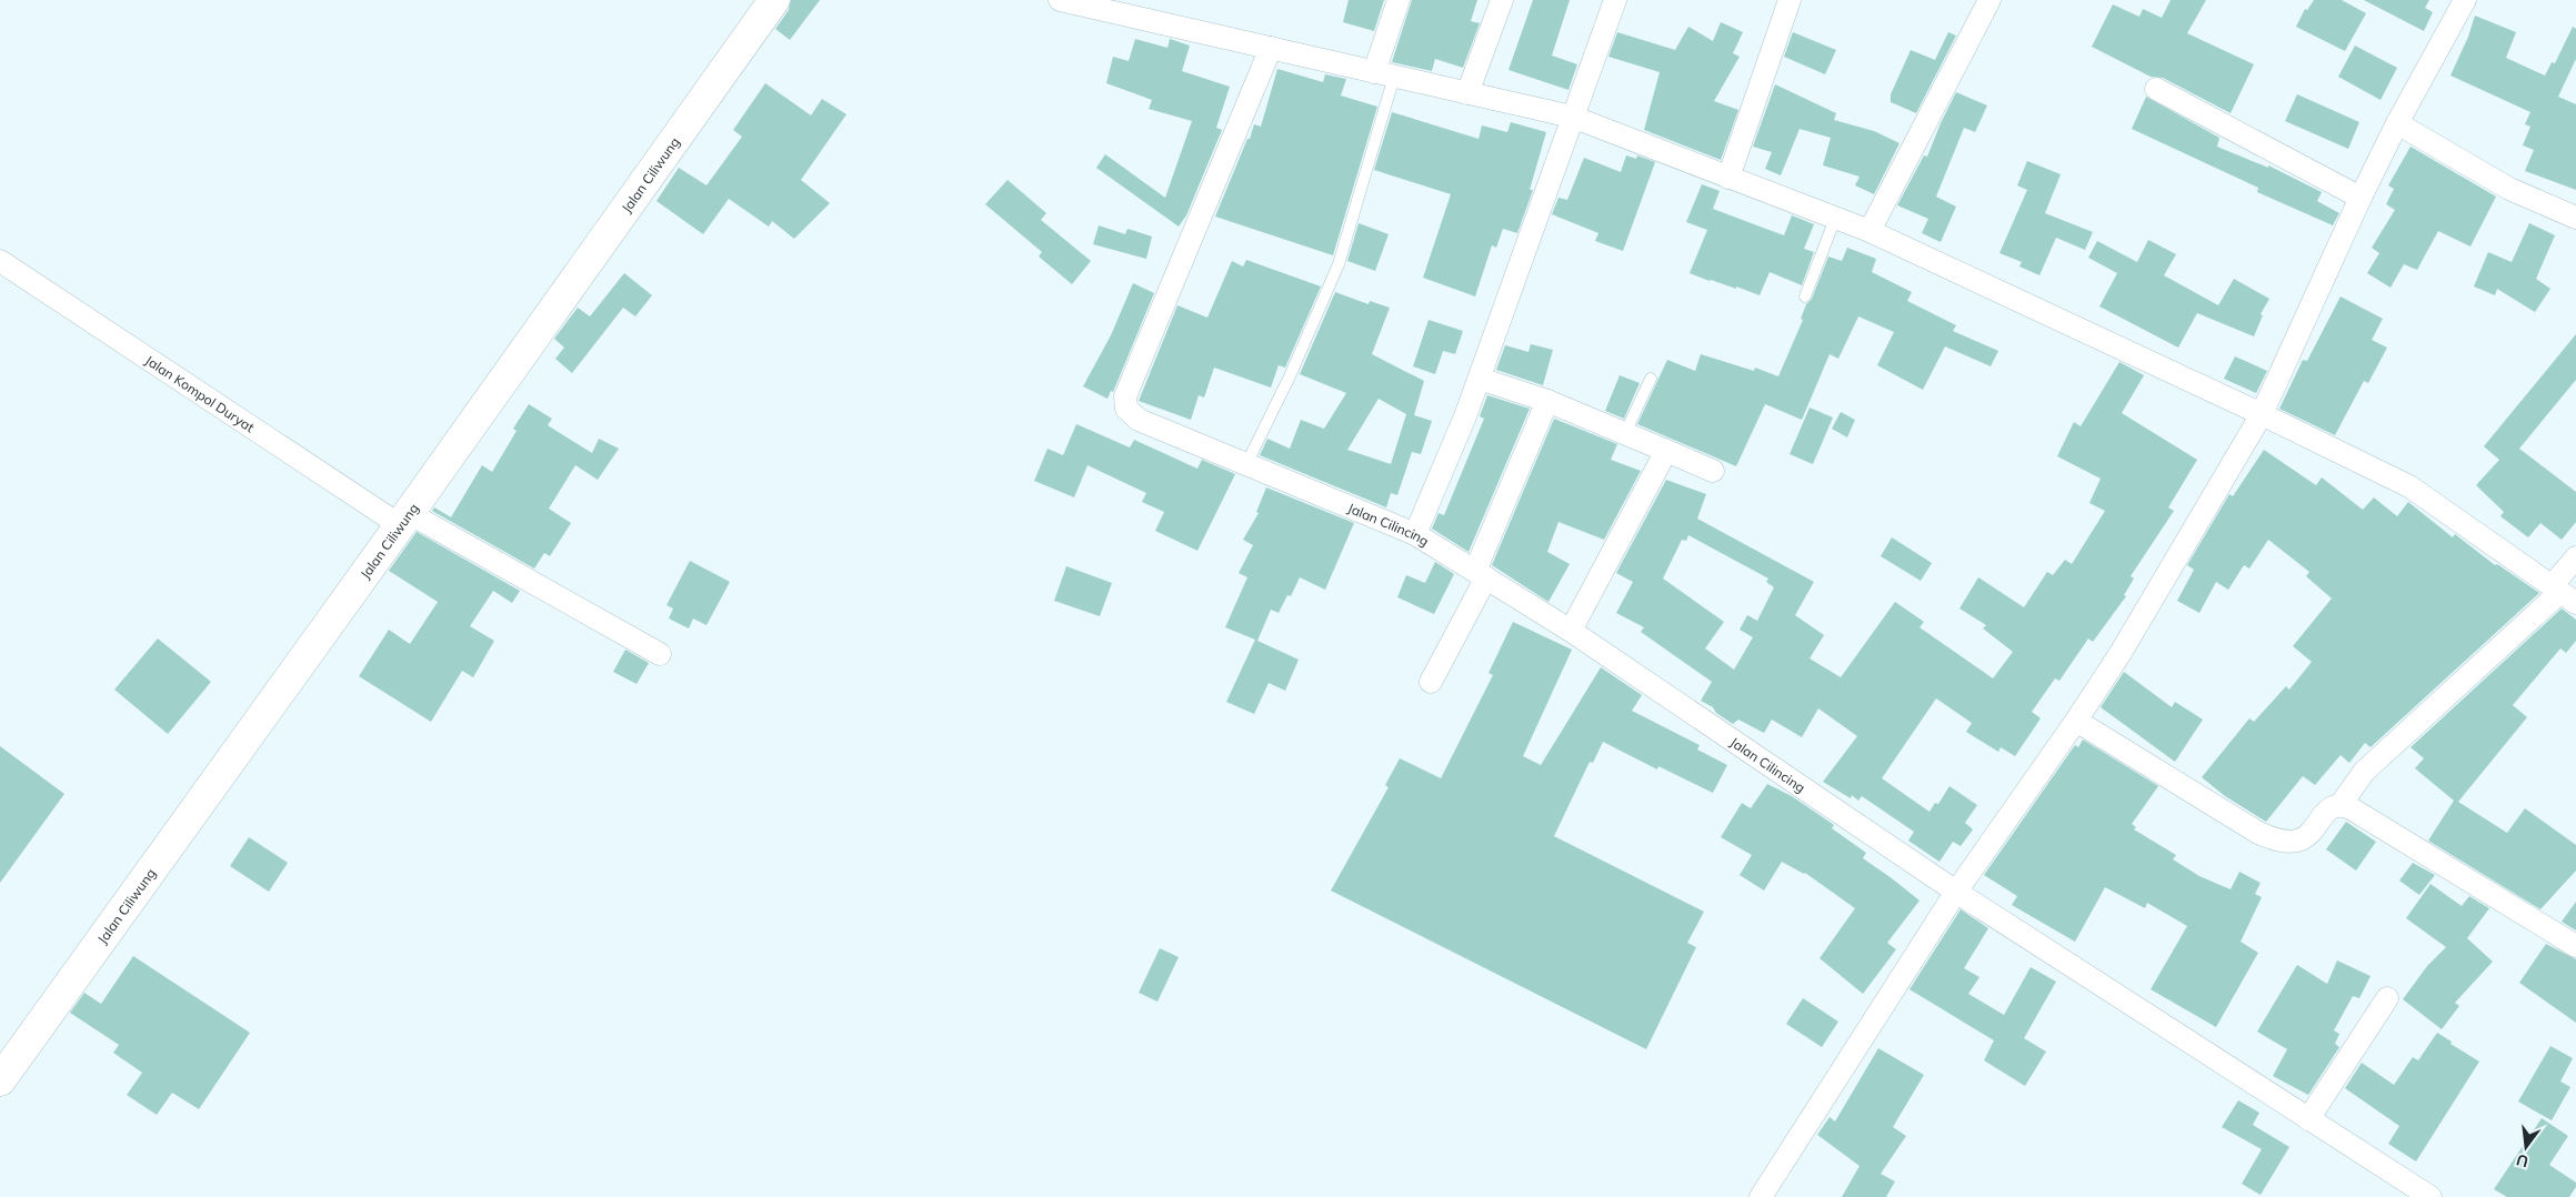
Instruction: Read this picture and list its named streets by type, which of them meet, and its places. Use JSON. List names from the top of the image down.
{
  "streets": {
    "main road": ["Jalan Ciliwung"],
    "street": ["Jalan Kompol Duryat", "Jalan Cilincing"]
  },
  "crossings": [
    ["Jalan Ciliwung", "Jalan Kompol Duryat"]
  ],
  "north": "bottom"
}
